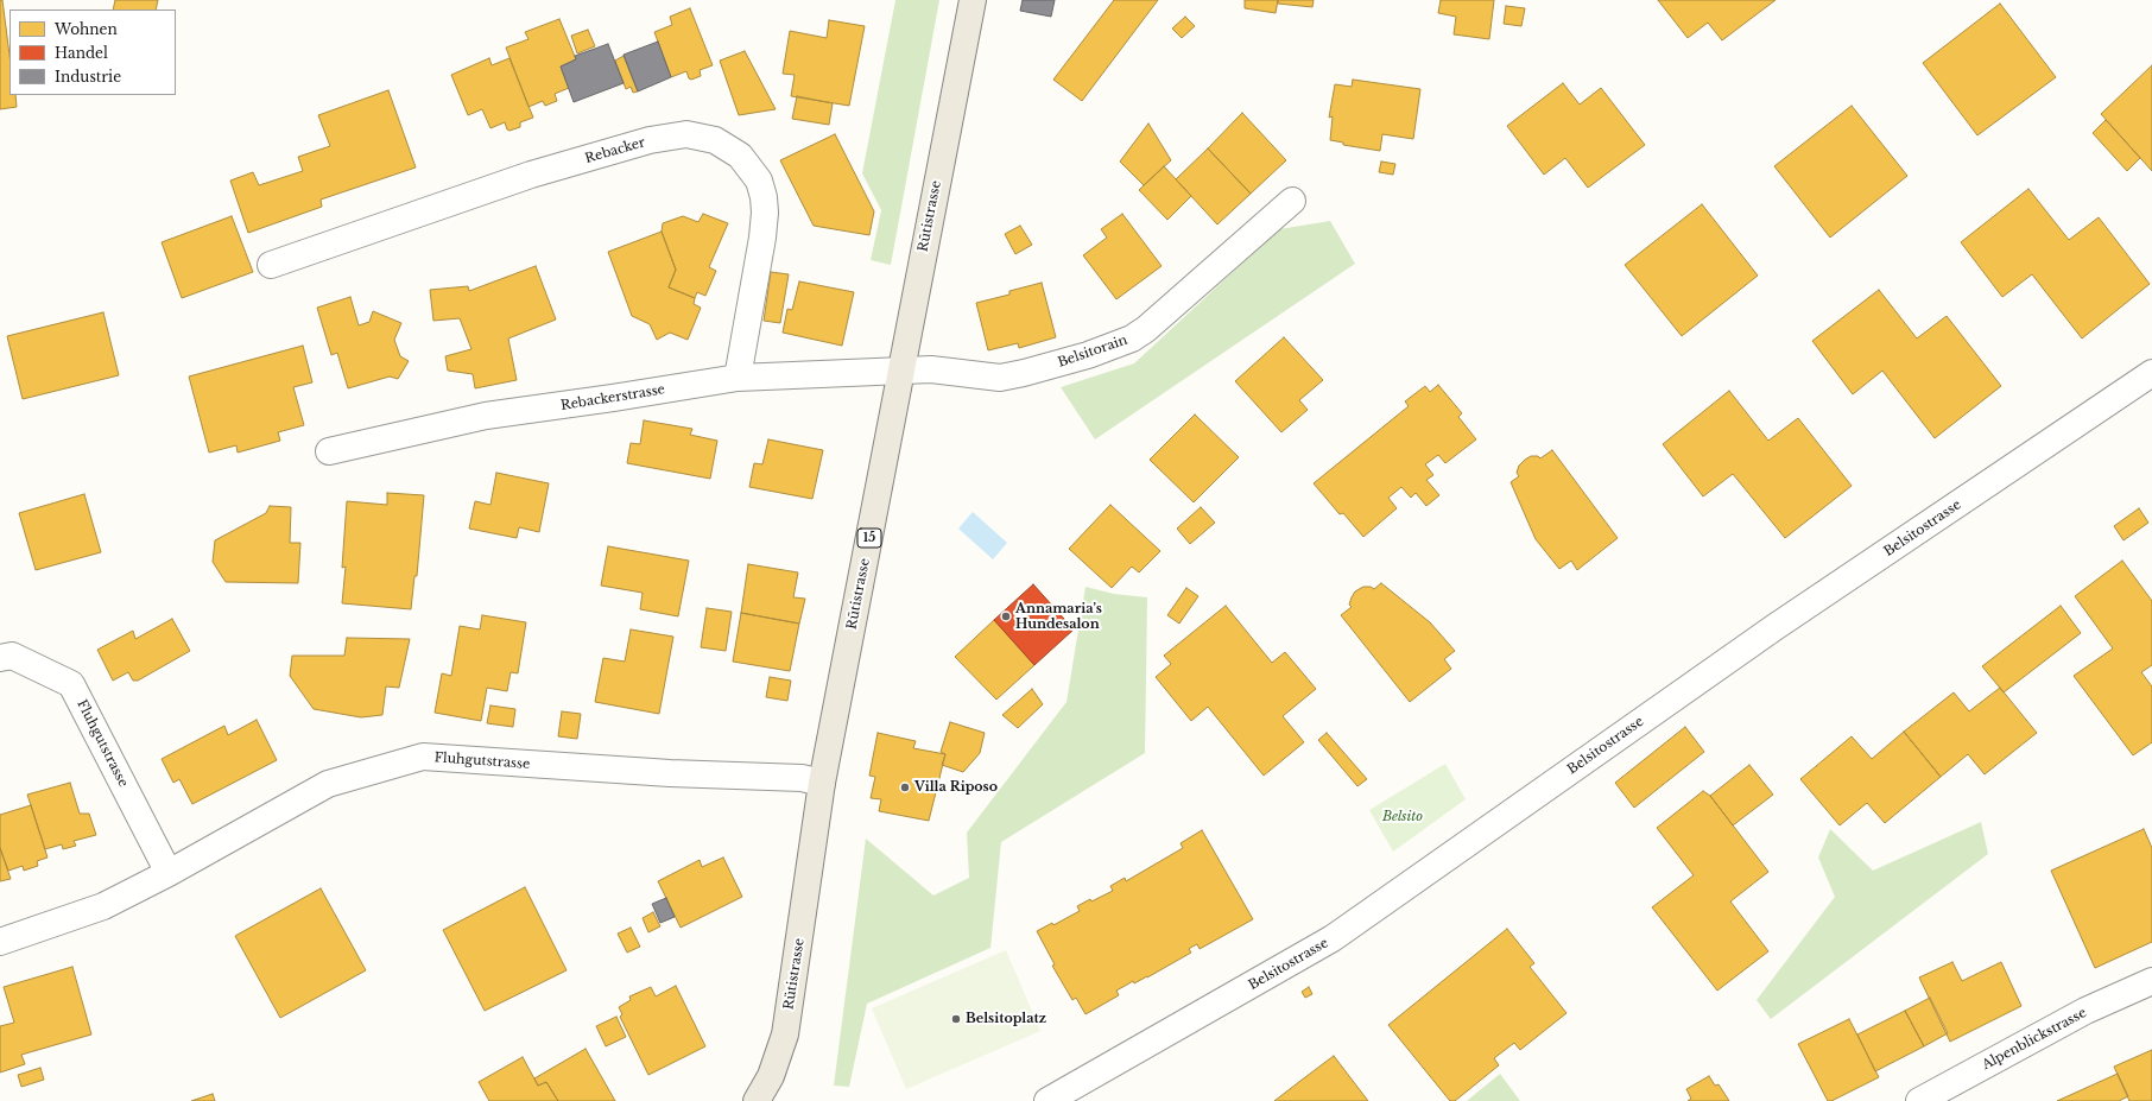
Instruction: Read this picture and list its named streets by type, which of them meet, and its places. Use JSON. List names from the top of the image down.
{
  "streets": {
    "main road": ["Rütistrasse", "15"],
    "street": [
      "Rebacker",
      "Belsitorain",
      "Rebackerstrasse",
      "Belsitostrasse",
      "Fluhgutstrasse",
      "Alpenblickstrasse"
    ]
  },
  "crossings": [
    ["Rebacker", "Rebackerstrasse"],
    ["Rütistrasse", "Belsitorain"],
    ["Rütistrasse", "Rebackerstrasse"],
    ["Rütistrasse", "Fluhgutstrasse"],
    ["Belsitorain", "Rebackerstrasse"]
  ],
  "parks": ["Belsito"],
  "places": ["Annamaria’s Hundesalon", "Villa Riposo", "Belsitoplatz"],
  "legend": ["Wohnen", "Handel", "Industrie"]
}
